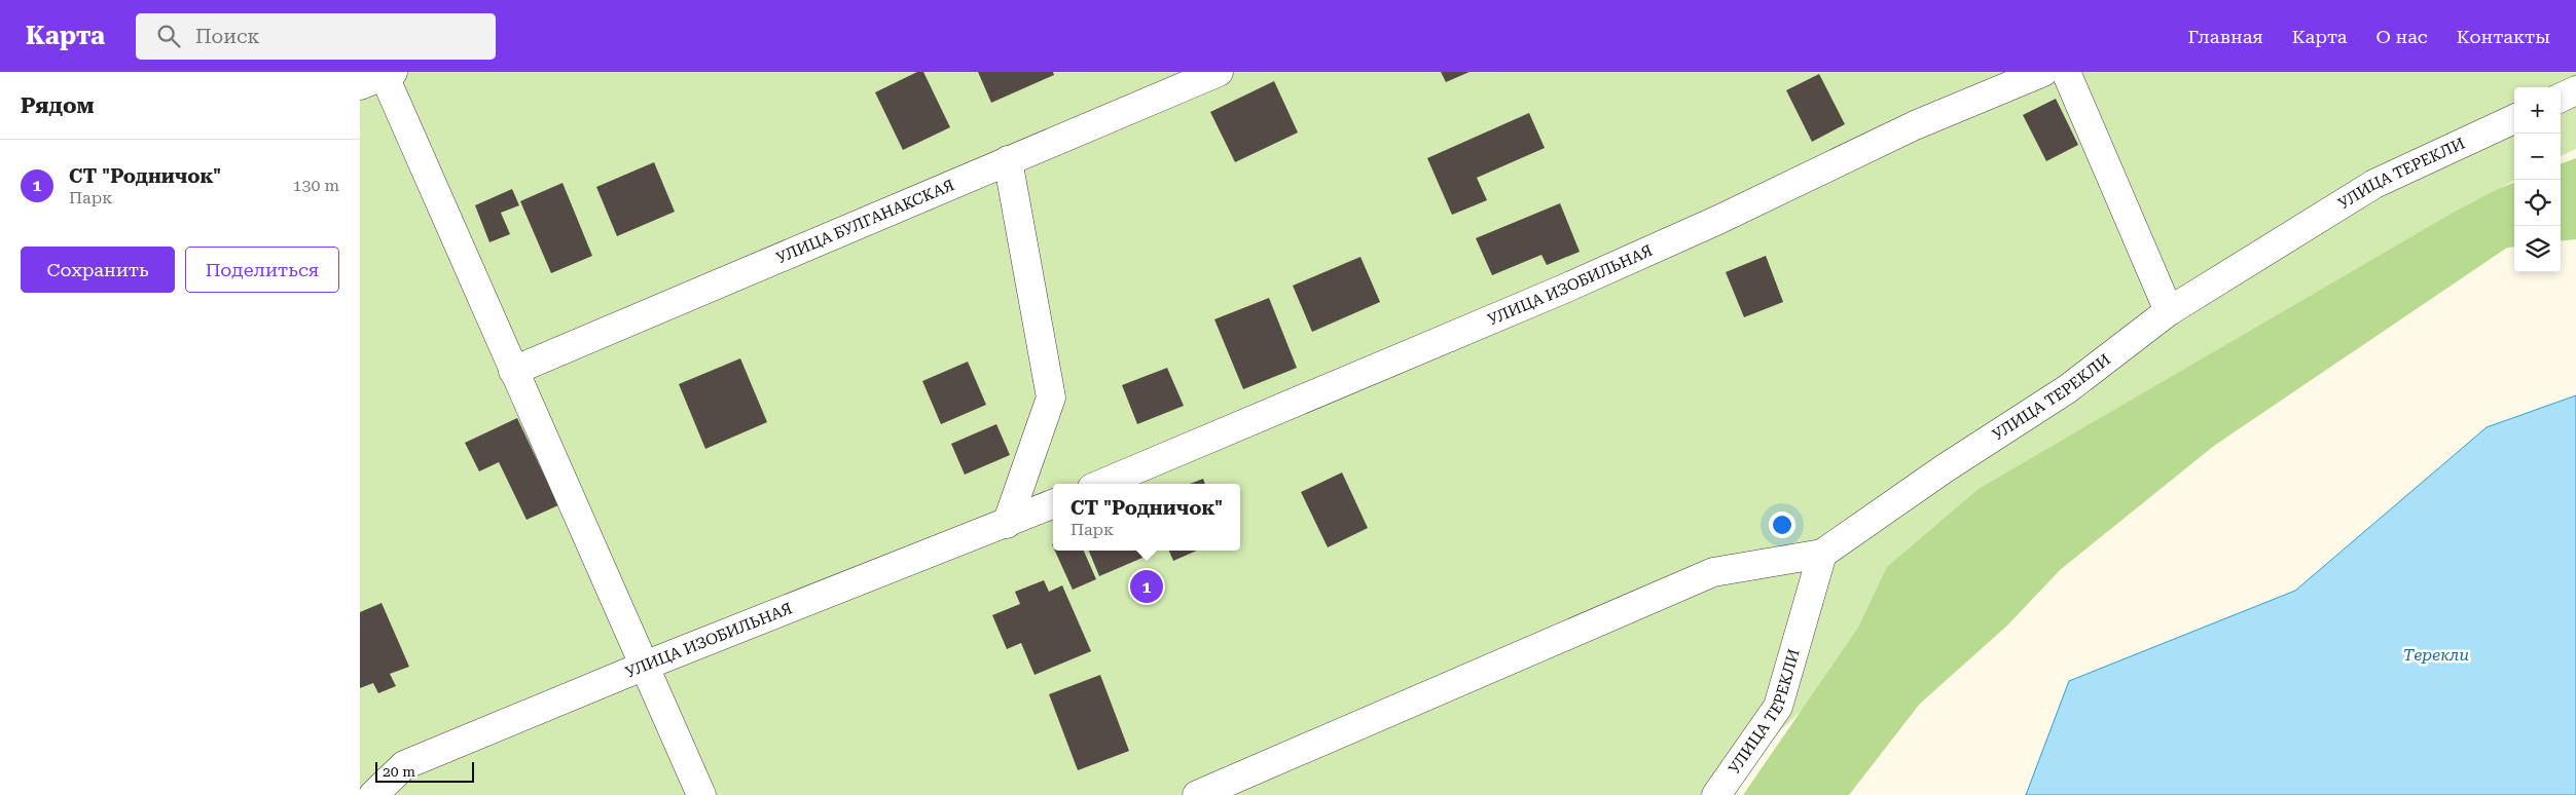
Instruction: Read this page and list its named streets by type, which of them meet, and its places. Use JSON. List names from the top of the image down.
{
  "streets": {
    "street": ["УЛИЦА ТЕРЕКЛИ", "УЛИЦА БУЛГАНАКСКАЯ", "УЛИЦА ИЗОБИЛЬНАЯ"]
  },
  "water": ["Терекли"],
  "scale_bar": "20 m",
  "page": {
    "header": "Карта",
    "search": "Поиск",
    "nav": [
      "Главная",
      "Карта",
      "О нас",
      "Контакты"
    ],
    "heading": "Рядом",
    "map_buttons": ["+", "−"],
    "list": [
      {
        "mark": "1",
        "name": "СТ \"Родничок\"",
        "note": "Парк",
        "value": "130 m"
      }
    ],
    "buttons": ["Сохранить", "Поделиться"],
    "popup": ["СТ \"Родничок\"", "Парк"],
    "pins": "1",
    "scale": "20 m"
  }
}
